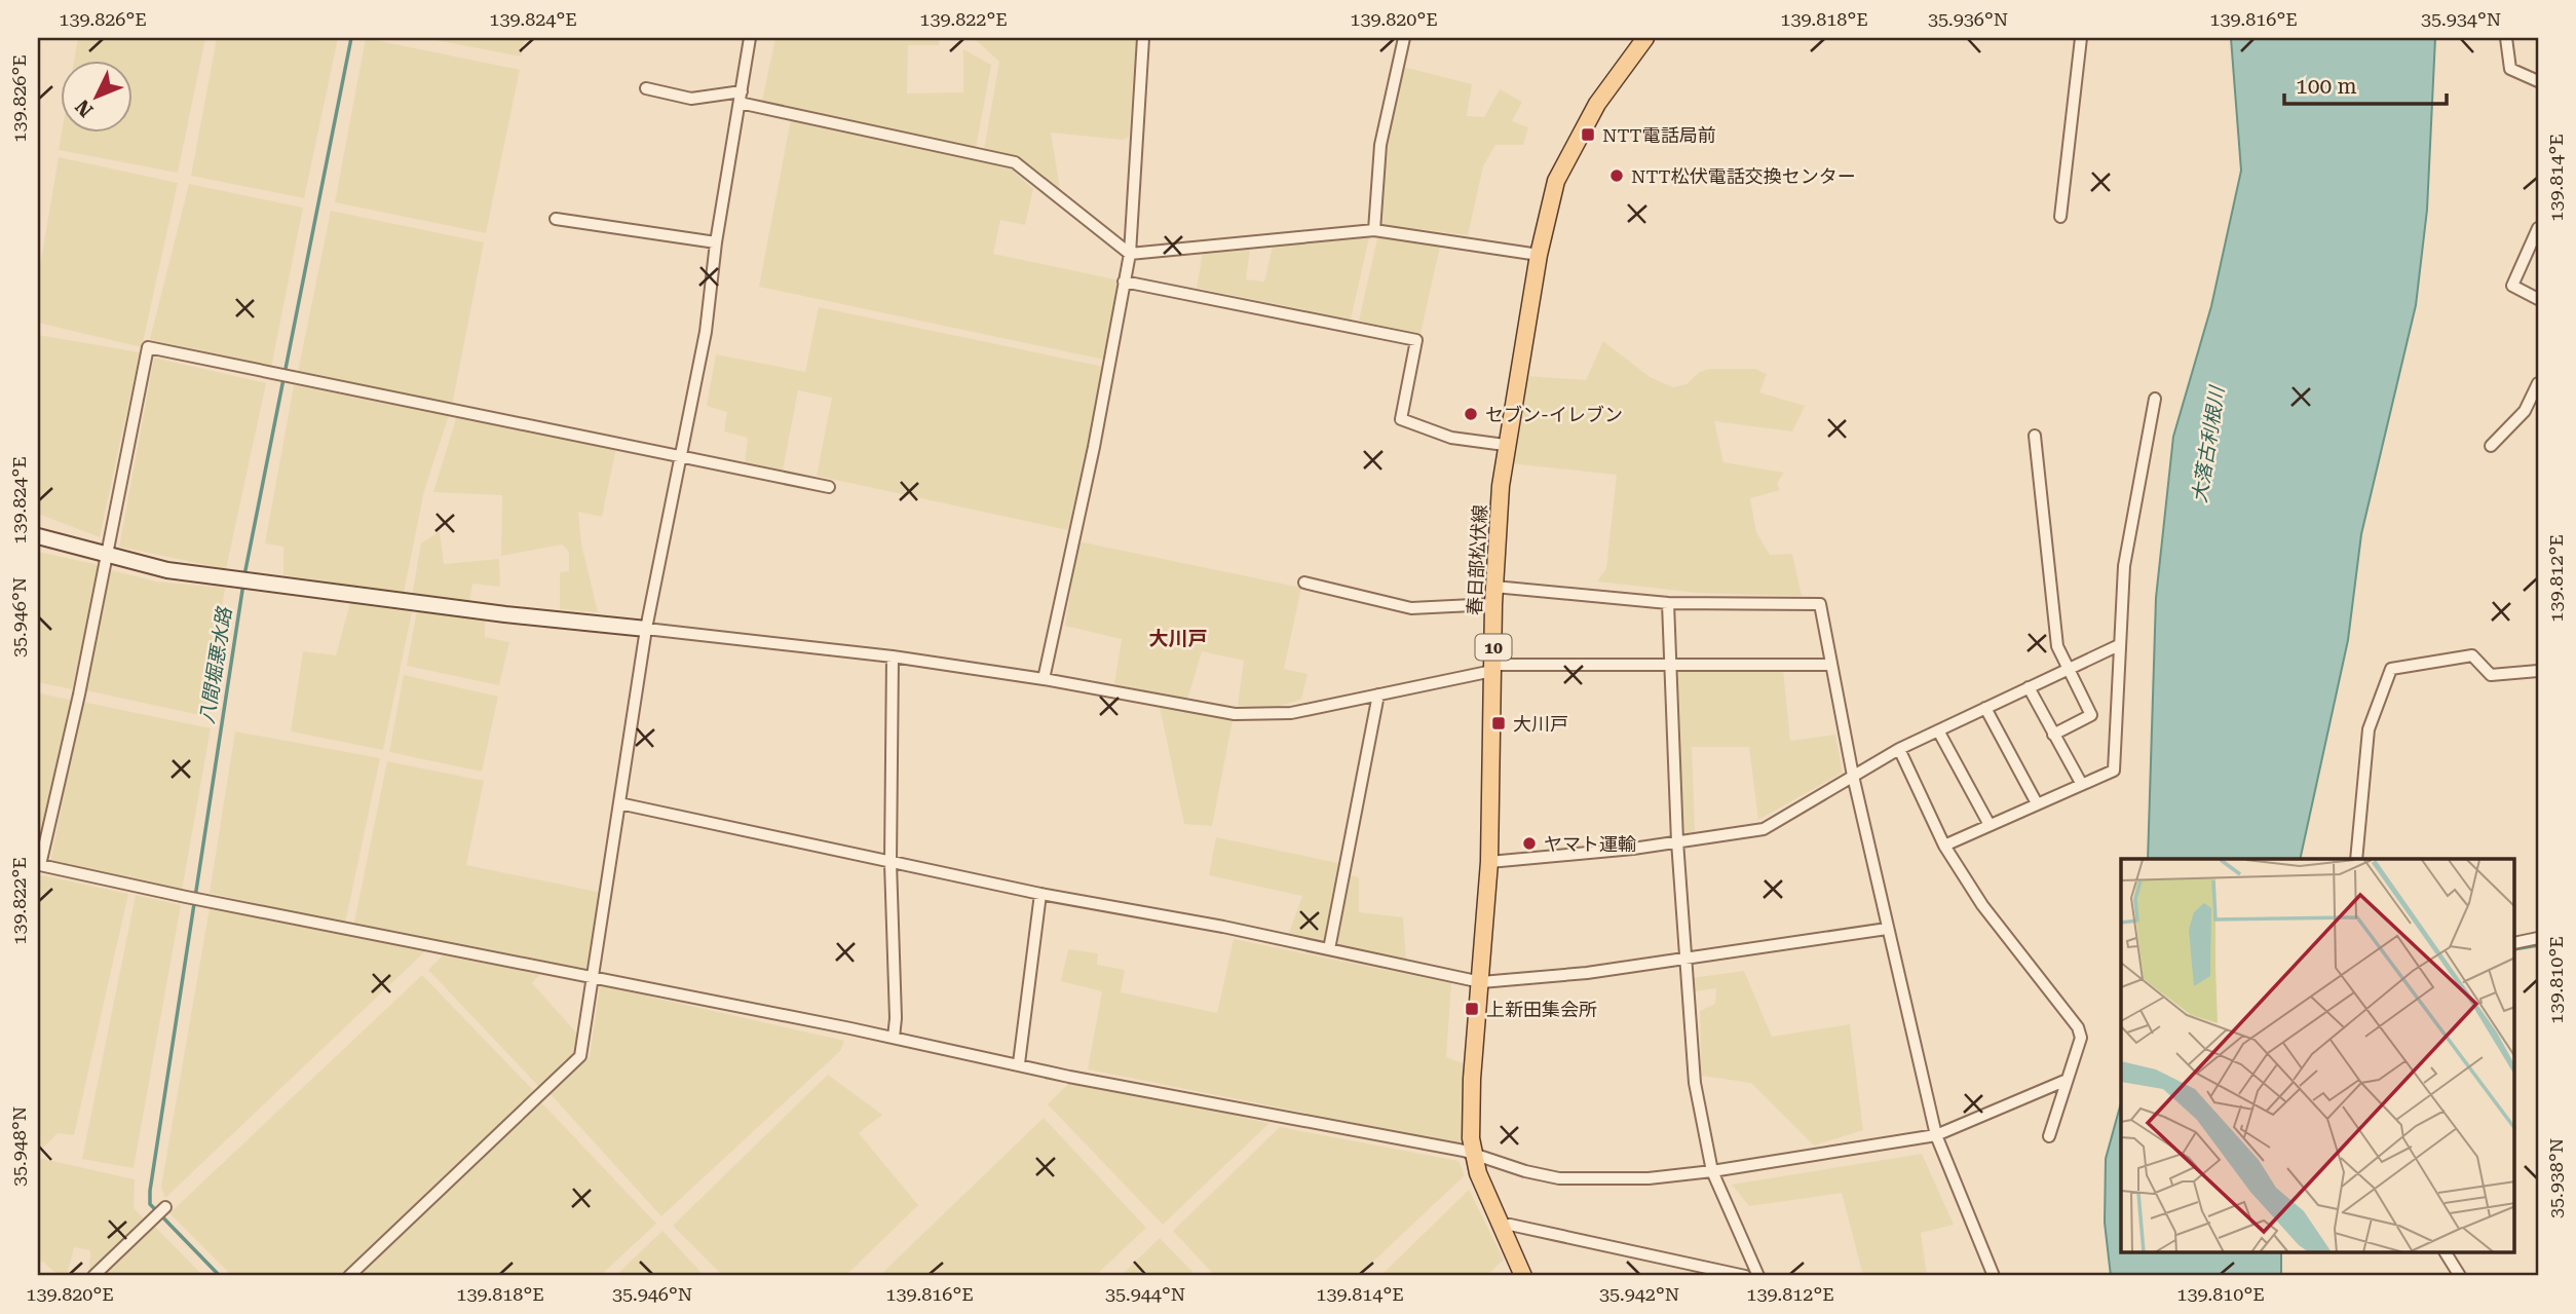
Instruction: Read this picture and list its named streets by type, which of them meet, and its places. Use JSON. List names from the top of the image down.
{
  "streets": {
    "main road": ["春日部松伏線", "10"]
  },
  "districts": ["大川戸"],
  "water": ["大落古利根川", "八間堀悪水路"],
  "places": {
    "transit": ["NTT電話局前", "大川戸", "上新田集会所"],
    "other": ["NTT松伏電話交換センター", "セブン-イレブン", "ヤマト運輸"]
  },
  "scale_bar": "100 m",
  "north": "bottom left",
  "coordinates": [
    "139.826°E",
    "139.824°E",
    "139.822°E",
    "139.820°E",
    "139.818°E",
    "35.936°N",
    "139.816°E",
    "35.934°N",
    "139.814°E",
    "139.812°E",
    "35.946°N",
    "139.810°E",
    "35.948°N",
    "35.938°N",
    "35.944°N",
    "35.942°N"
  ]
}
